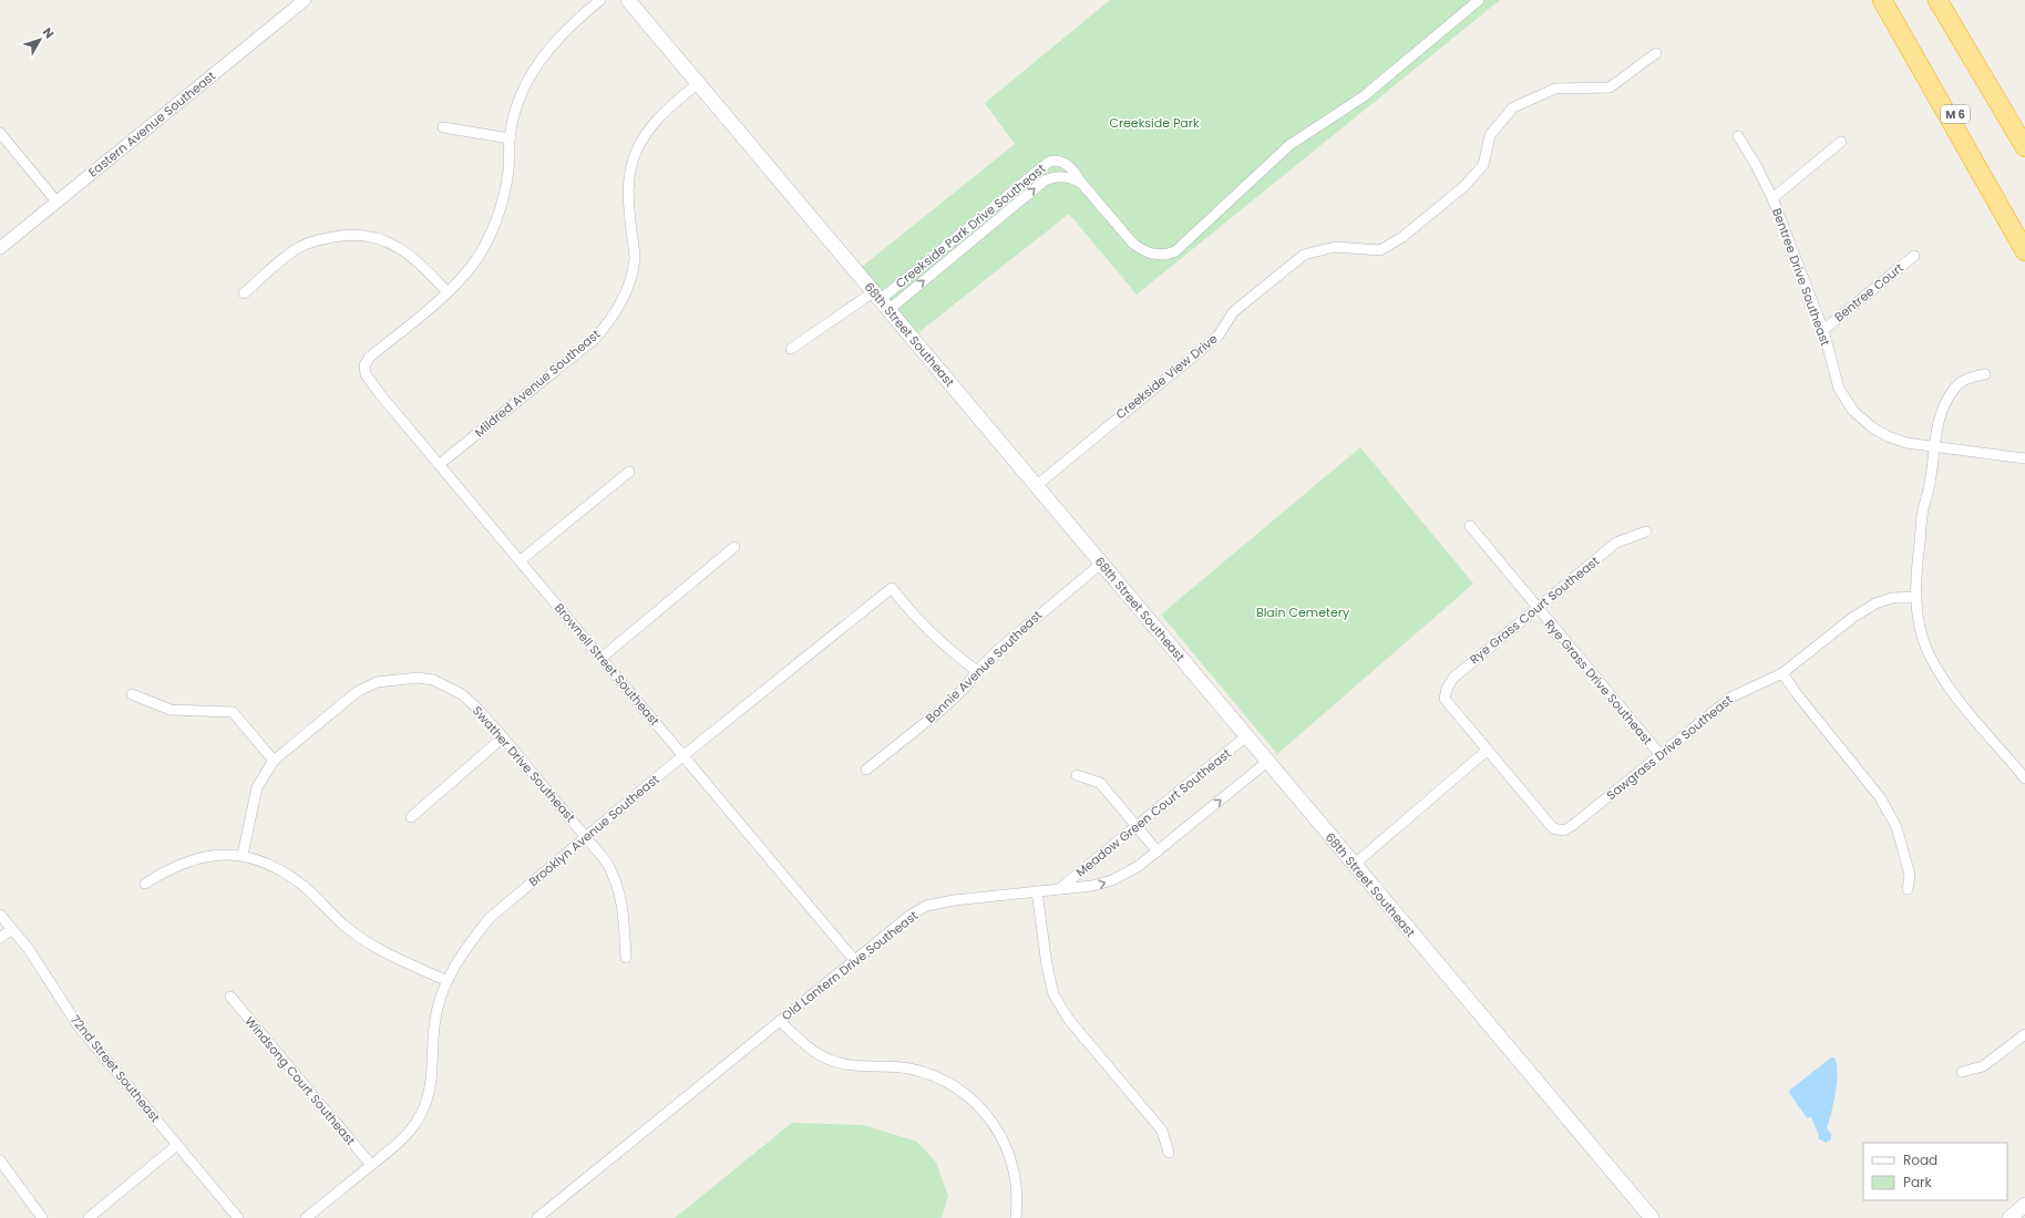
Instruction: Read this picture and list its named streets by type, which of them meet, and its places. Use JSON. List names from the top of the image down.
{
  "streets": {
    "highway": ["M 6"],
    "main road": ["68th Street Southeast"],
    "street": [
      "Eastern Avenue Southeast",
      "Creekside Park Drive Southeast",
      "Bentree Drive Southeast",
      "Bentree Court",
      "Creekside View Drive",
      "Mildred Avenue Southeast",
      "Rye Grass Court Southeast",
      "Brownell Street Southeast",
      "Bonnie Avenue Southeast",
      "Rye Grass Drive Southeast",
      "Sawgrass Drive Southeast",
      "Swather Drive Southeast",
      "Meadow Green Court Southeast",
      "Brooklyn Avenue Southeast",
      "Old Lantern Drive Southeast",
      "72nd Street Southeast",
      "Windsong Court Southeast"
    ]
  },
  "crossings": [
    ["Creekside Park Drive Southeast", "68th Street Southeast"],
    ["Bentree Drive Southeast", "Bentree Court"],
    ["68th Street Southeast", "Creekside View Drive"],
    ["68th Street Southeast", "Mildred Avenue Southeast"],
    ["68th Street Southeast", "Bonnie Avenue Southeast"],
    ["68th Street Southeast", "Meadow Green Court Southeast"],
    ["68th Street Southeast", "Old Lantern Drive Southeast"],
    ["Mildred Avenue Southeast", "Brownell Street Southeast"],
    ["Rye Grass Court Southeast", "Rye Grass Drive Southeast"],
    ["Rye Grass Court Southeast", "Sawgrass Drive Southeast"],
    ["Brownell Street Southeast", "Brooklyn Avenue Southeast"],
    ["Brownell Street Southeast", "Old Lantern Drive Southeast"],
    ["Bonnie Avenue Southeast", "Brooklyn Avenue Southeast"],
    ["Rye Grass Drive Southeast", "Sawgrass Drive Southeast"],
    ["Swather Drive Southeast", "Brooklyn Avenue Southeast"],
    ["Meadow Green Court Southeast", "Old Lantern Drive Southeast"],
    ["Brooklyn Avenue Southeast", "Windsong Court Southeast"]
  ],
  "parks": ["Creekside Park", "Blain Cemetery"],
  "legend": ["Road", "Park"],
  "north": "top right"
}
